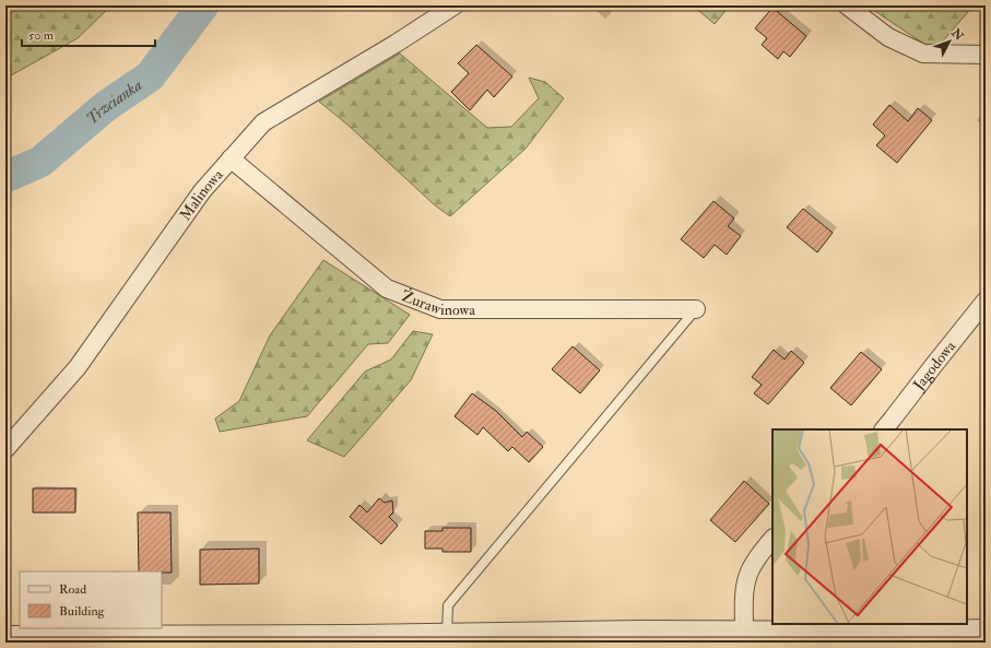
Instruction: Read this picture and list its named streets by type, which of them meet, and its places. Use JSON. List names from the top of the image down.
{
  "streets": {
    "street": ["Malinowa", "Żurawinowa", "Jagodowa"]
  },
  "crossings": [
    ["Malinowa", "Żurawinowa"]
  ],
  "water": ["Trzcianka"],
  "legend": ["Road", "Building"],
  "scale_bar": "50 m",
  "north": "top right"
}
